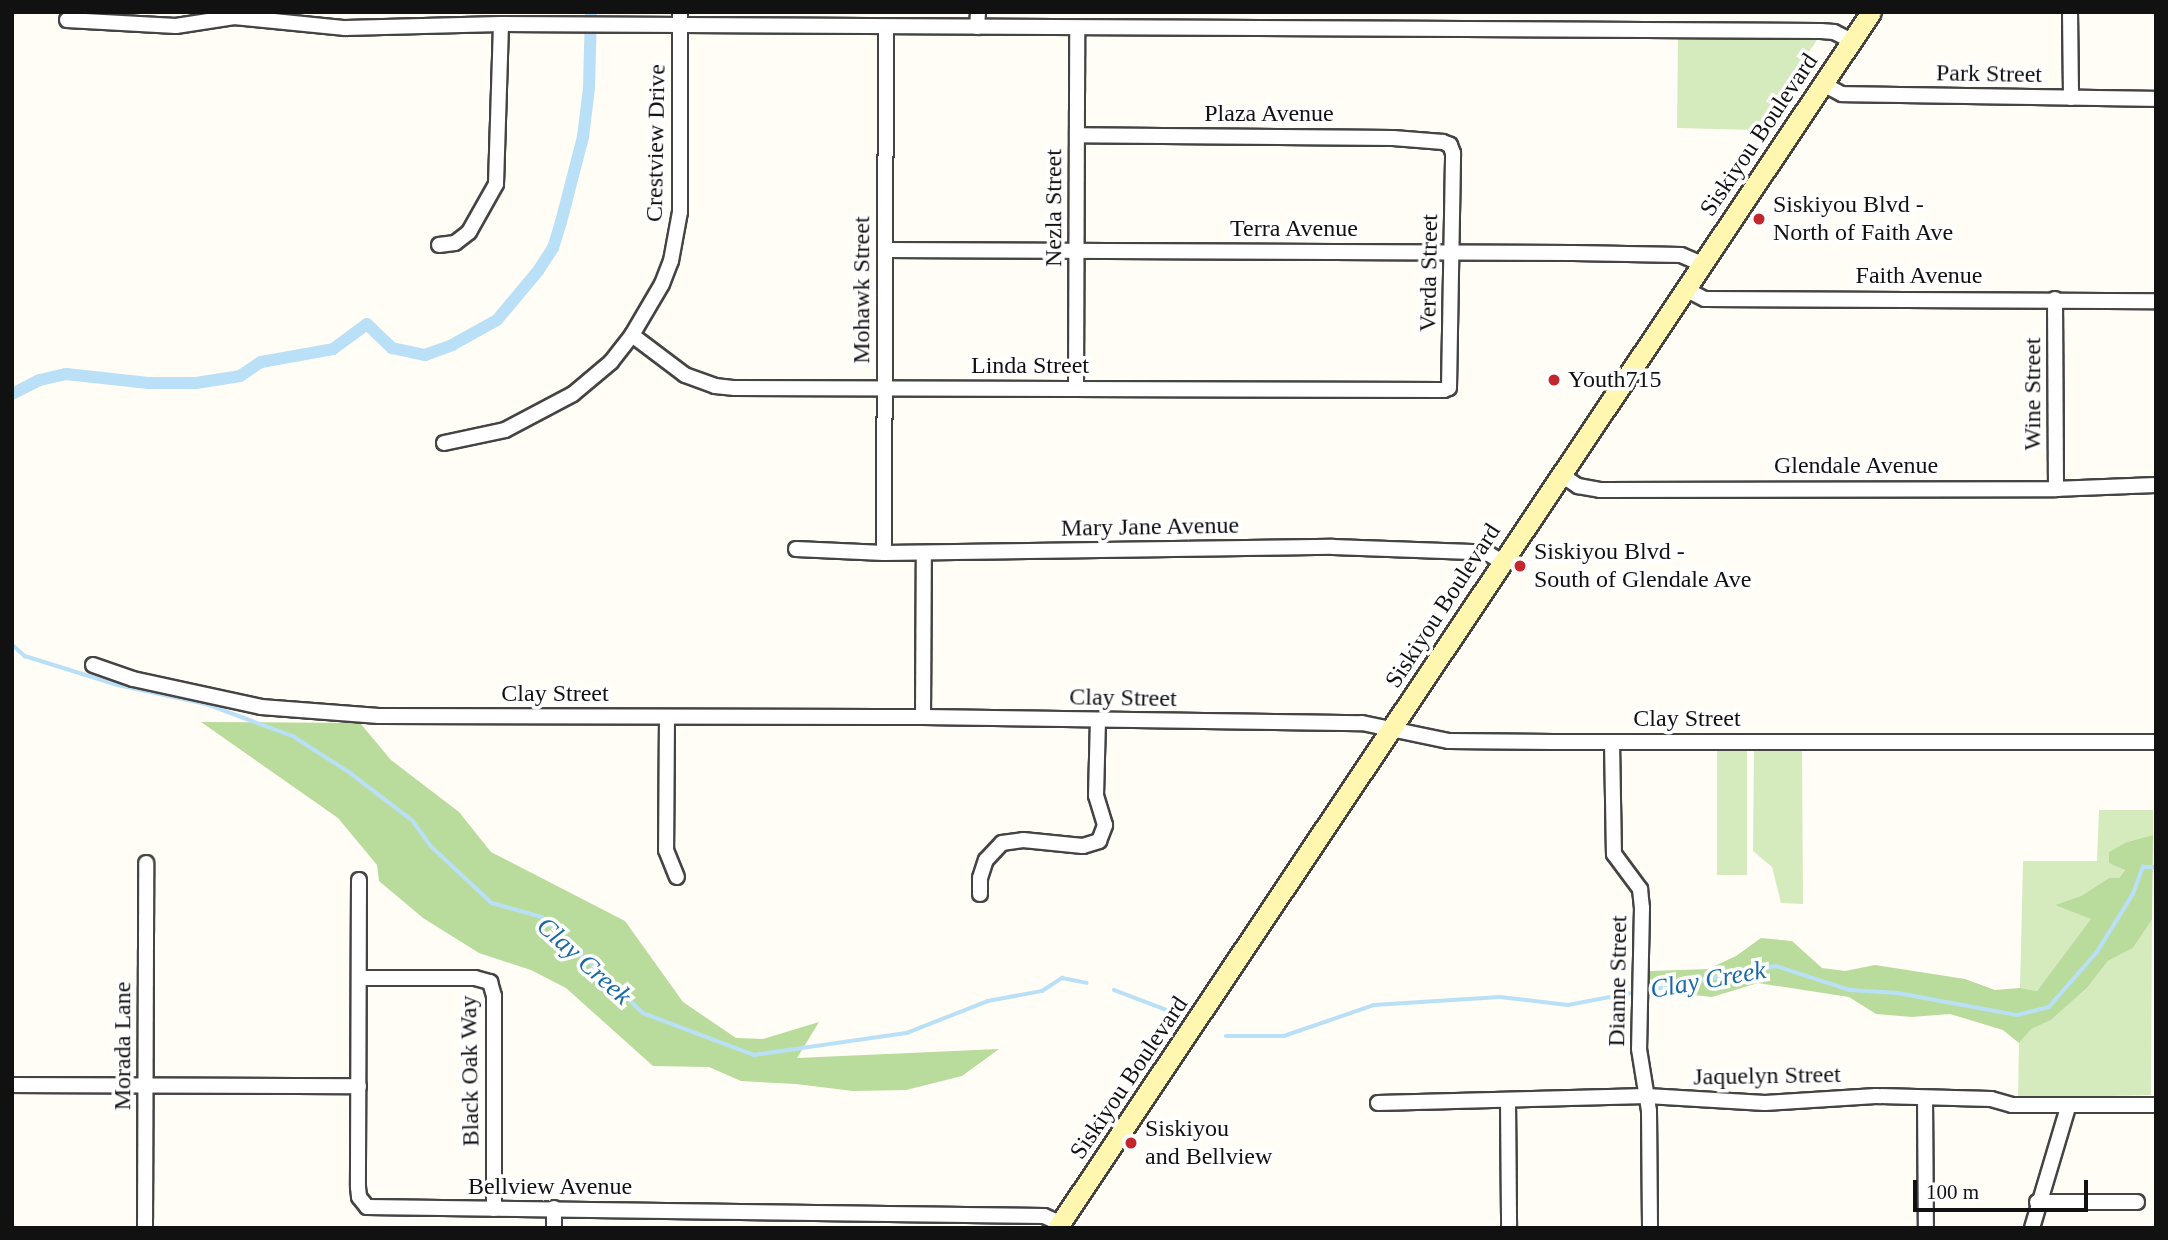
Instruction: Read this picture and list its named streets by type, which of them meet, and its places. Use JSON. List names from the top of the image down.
{
  "streets": {
    "main road": ["Siskiyou Boulevard"],
    "street": [
      "Park Street",
      "Plaza Avenue",
      "Crestview Drive",
      "Nezla Street",
      "Terra Avenue",
      "Verda Street",
      "Faith Avenue",
      "Mohawk Street",
      "Linda Street",
      "Wine Street",
      "Glendale Avenue",
      "Mary Jane Avenue",
      "Clay Street",
      "Dianne Street",
      "Morada Lane",
      "Black Oak Way",
      "Jaquelyn Street",
      "Bellview Avenue"
    ]
  },
  "crossings": [
    ["Park Street", "Siskiyou Boulevard"],
    ["Plaza Avenue", "Nezla Street"],
    ["Plaza Avenue", "Verda Street"],
    ["Siskiyou Boulevard", "Terra Avenue"],
    ["Siskiyou Boulevard", "Faith Avenue"],
    ["Siskiyou Boulevard", "Glendale Avenue"],
    ["Siskiyou Boulevard", "Mary Jane Avenue"],
    ["Siskiyou Boulevard", "Clay Street"],
    ["Siskiyou Boulevard", "Bellview Avenue"],
    ["Crestview Drive", "Linda Street"],
    ["Nezla Street", "Terra Avenue"],
    ["Nezla Street", "Linda Street"],
    ["Terra Avenue", "Verda Street"],
    ["Terra Avenue", "Mohawk Street"],
    ["Verda Street", "Linda Street"],
    ["Faith Avenue", "Wine Street"],
    ["Mohawk Street", "Linda Street"],
    ["Mohawk Street", "Mary Jane Avenue"],
    ["Wine Street", "Glendale Avenue"],
    ["Clay Street", "Dianne Street"],
    ["Dianne Street", "Jaquelyn Street"],
    ["Black Oak Way", "Bellview Avenue"]
  ],
  "water": ["Clay Creek"],
  "places": [
    "Siskiyou Blvd - North of Faith Ave",
    "Youth715",
    "Siskiyou Blvd - South of Glendale Ave",
    "Siskiyou and Bellview"
  ],
  "scale_bar": "100 m"
}
